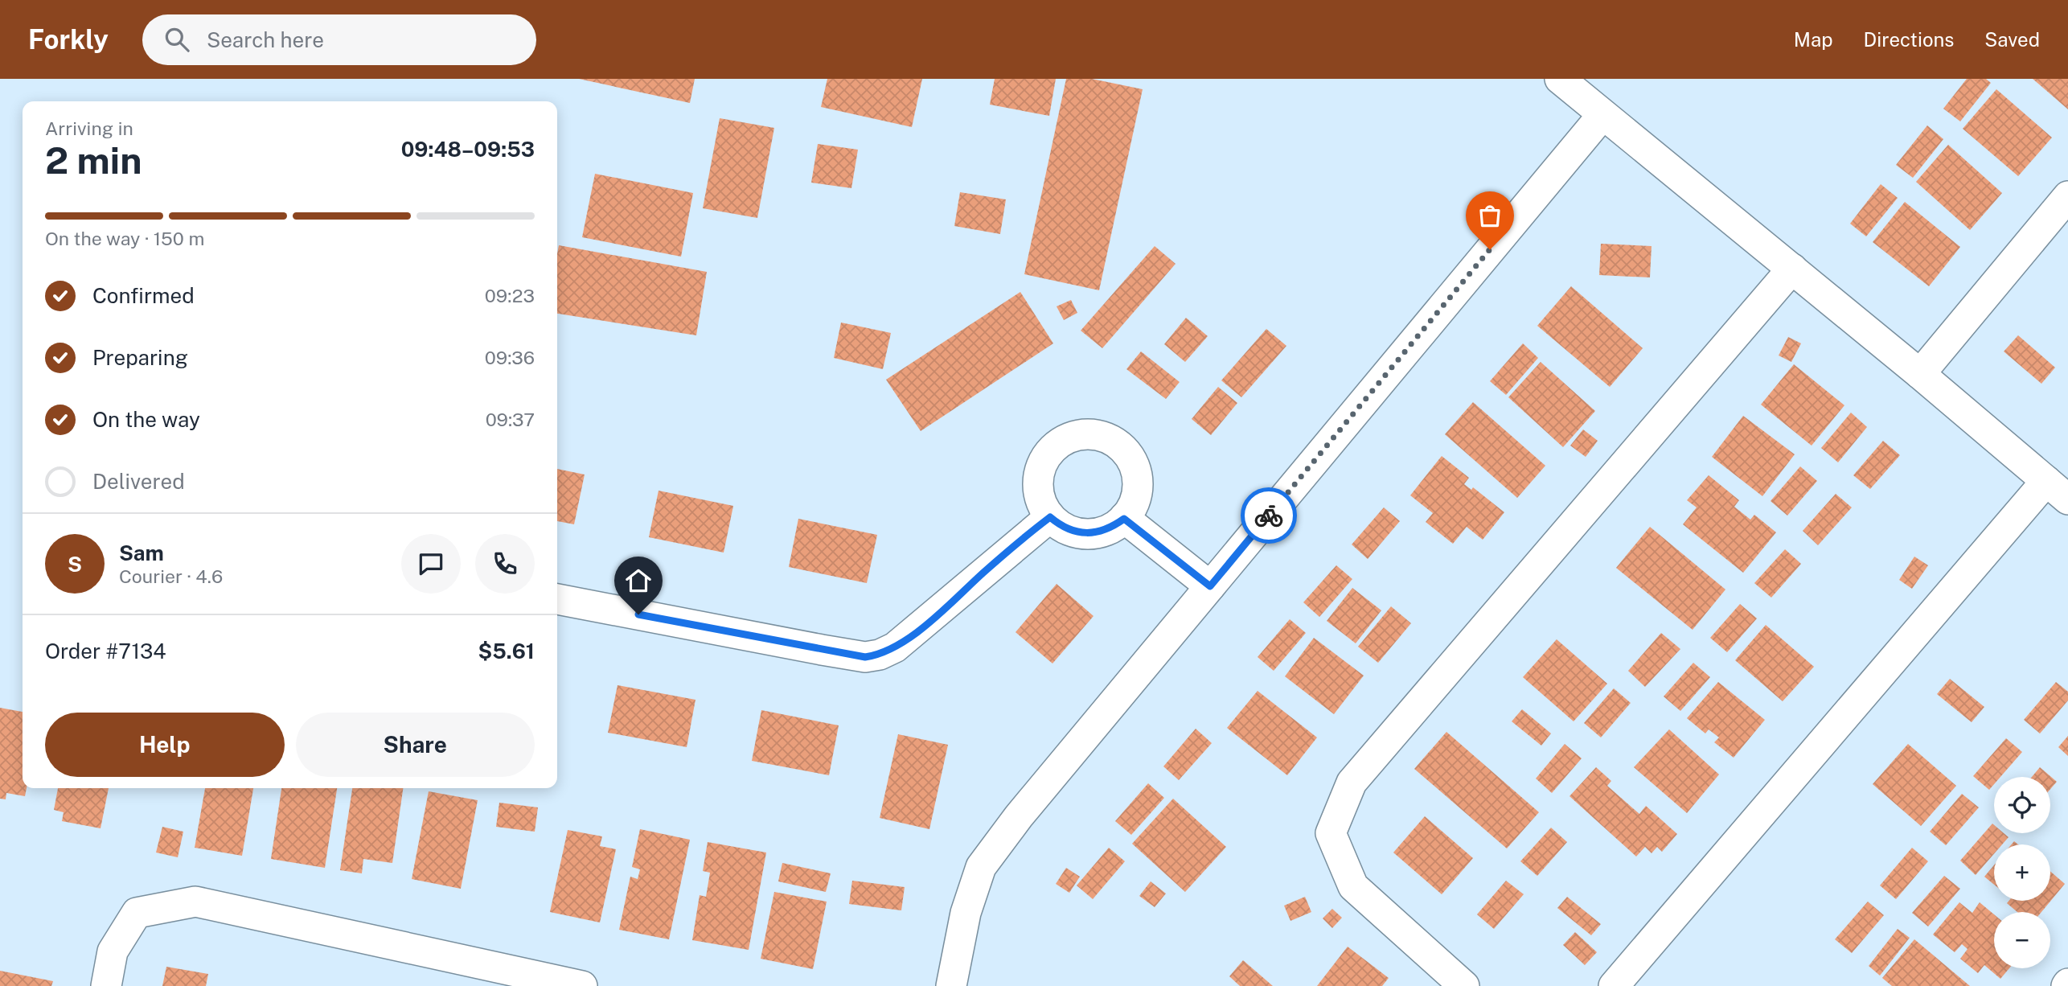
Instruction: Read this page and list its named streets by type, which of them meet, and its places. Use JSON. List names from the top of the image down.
{
  "page": {
    "header": "Forkly",
    "search": "Search here",
    "nav": ["Map", "Directions", "Saved"],
    "heading": ["2 min", "Arriving in", "09:48–09:53"],
    "panel": [
      "Sam",
      "Courier · 4.6",
      "Order #7134",
      "$5.61"
    ],
    "bar": "On the way · 150 m",
    "list": [
      ["Confirmed", "09:23"],
      ["Preparing", "09:36"],
      ["On the way", "09:37"],
      "Delivered"
    ],
    "round": "S",
    "buttons": ["Help", "Share"],
    "map_buttons": ["+", "−"]
  }
}
